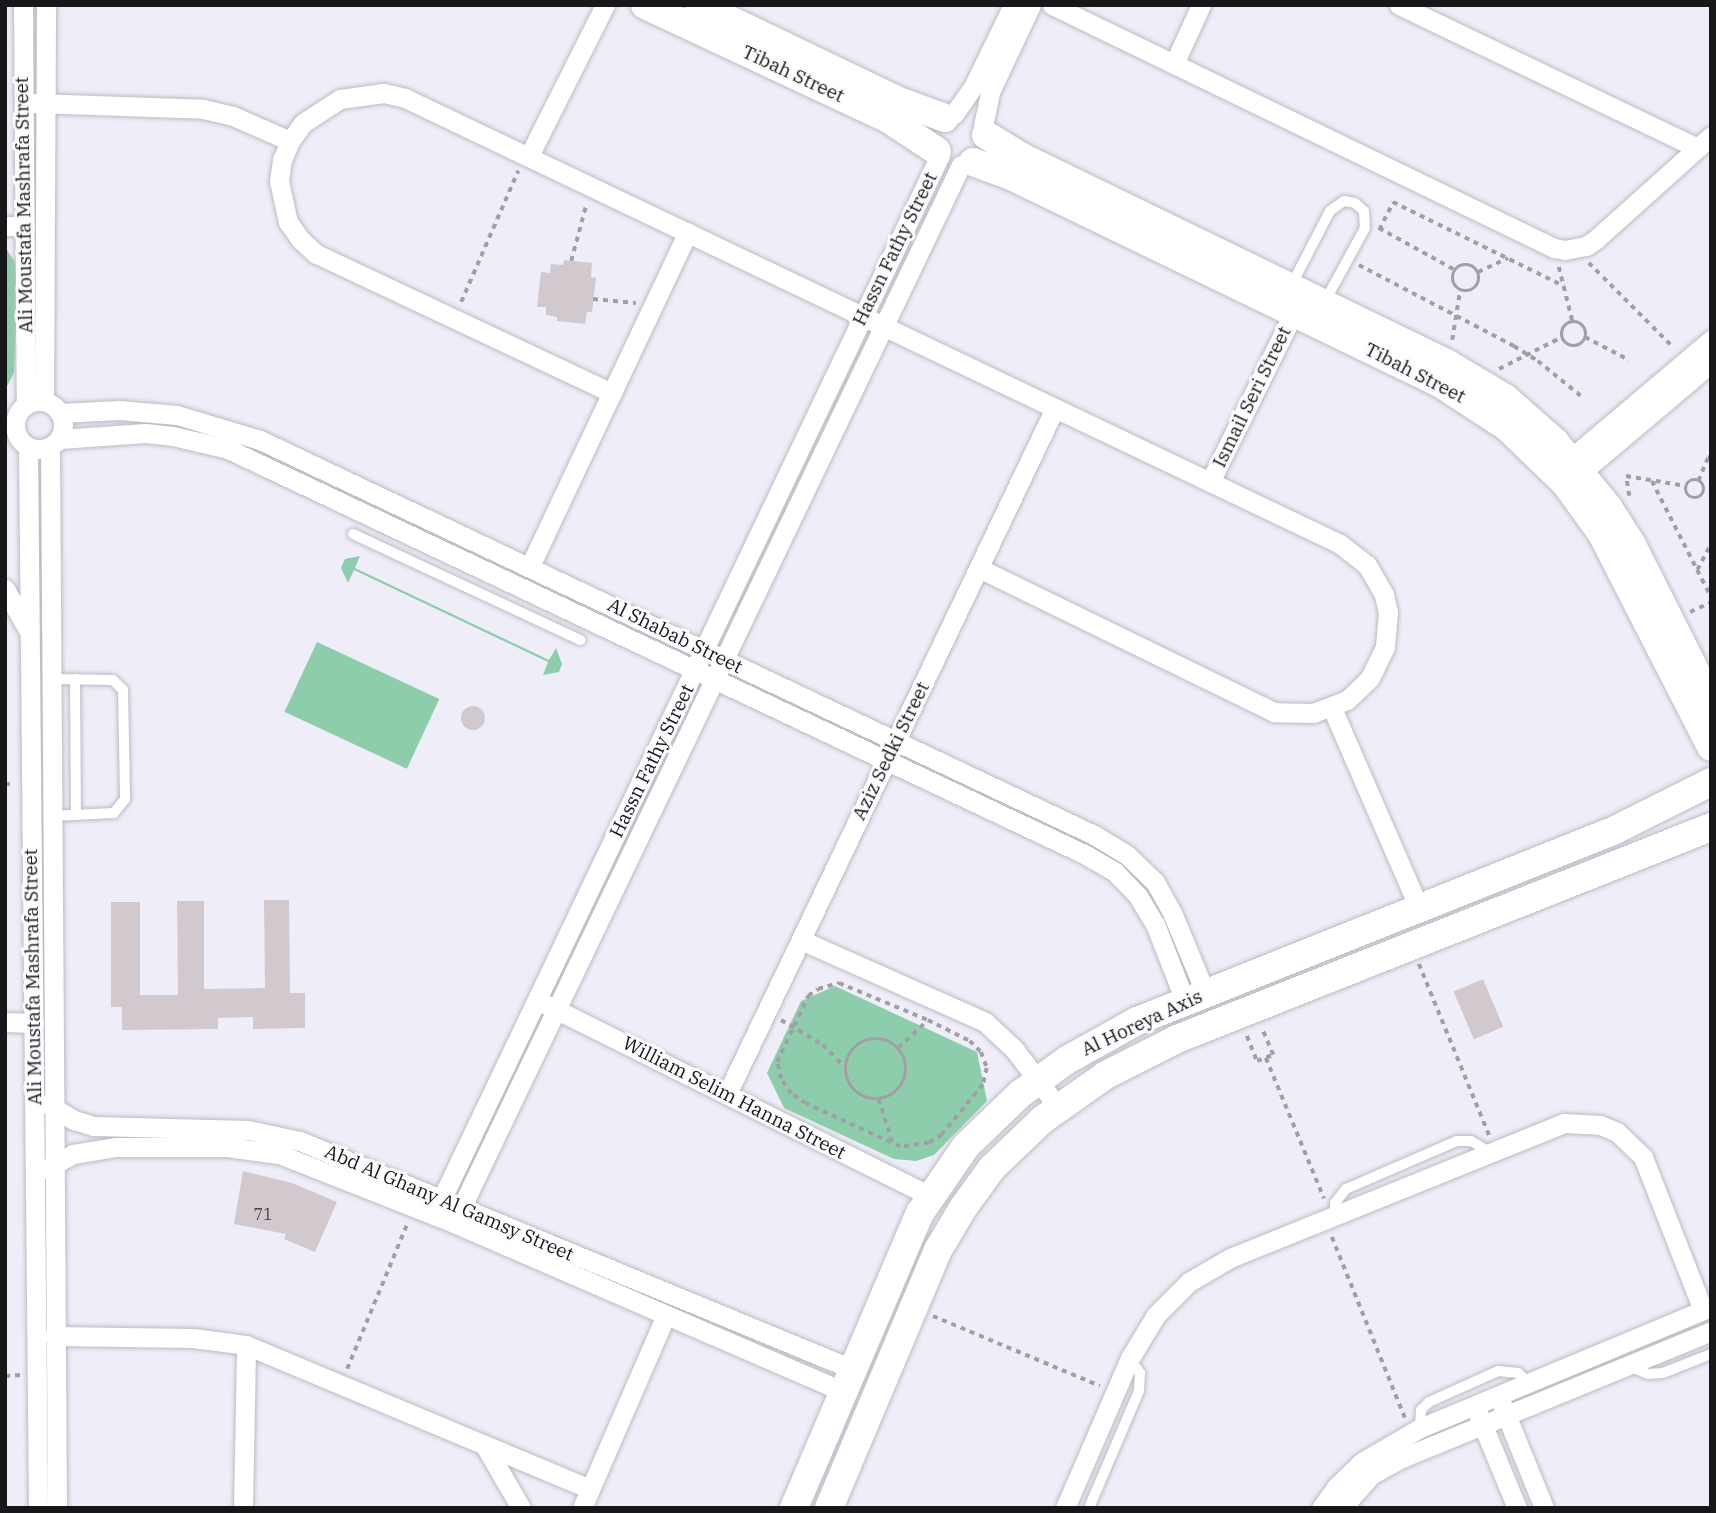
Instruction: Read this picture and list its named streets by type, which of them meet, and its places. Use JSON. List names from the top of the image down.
{
  "streets": {
    "main road": ["Tibah Street", "Al Horeya Axis"],
    "street": [
      "Ali Moustafa Mashrafa Street",
      "Hassn Fathy Street",
      "Ismail Seri Street",
      "Al Shabab Street",
      "Aziz Sedki Street",
      "William Selim Hanna Street",
      "Abd Al Ghany Al Gamsy Street"
    ]
  },
  "crossings": [
    ["Tibah Street", "Hassn Fathy Street"],
    ["Tibah Street", "Ismail Seri Street"],
    ["Ali Moustafa Mashrafa Street", "Al Shabab Street"],
    ["Ali Moustafa Mashrafa Street", "Abd Al Ghany Al Gamsy Street"],
    ["Hassn Fathy Street", "Al Shabab Street"],
    ["Hassn Fathy Street", "William Selim Hanna Street"],
    ["Hassn Fathy Street", "Abd Al Ghany Al Gamsy Street"],
    ["Al Shabab Street", "Aziz Sedki Street"],
    ["Al Shabab Street", "Al Horeya Axis"],
    ["Aziz Sedki Street", "William Selim Hanna Street"],
    ["Al Horeya Axis", "William Selim Hanna Street"],
    ["Al Horeya Axis", "Abd Al Ghany Al Gamsy Street"]
  ],
  "house_numbers": ["71"]
}
